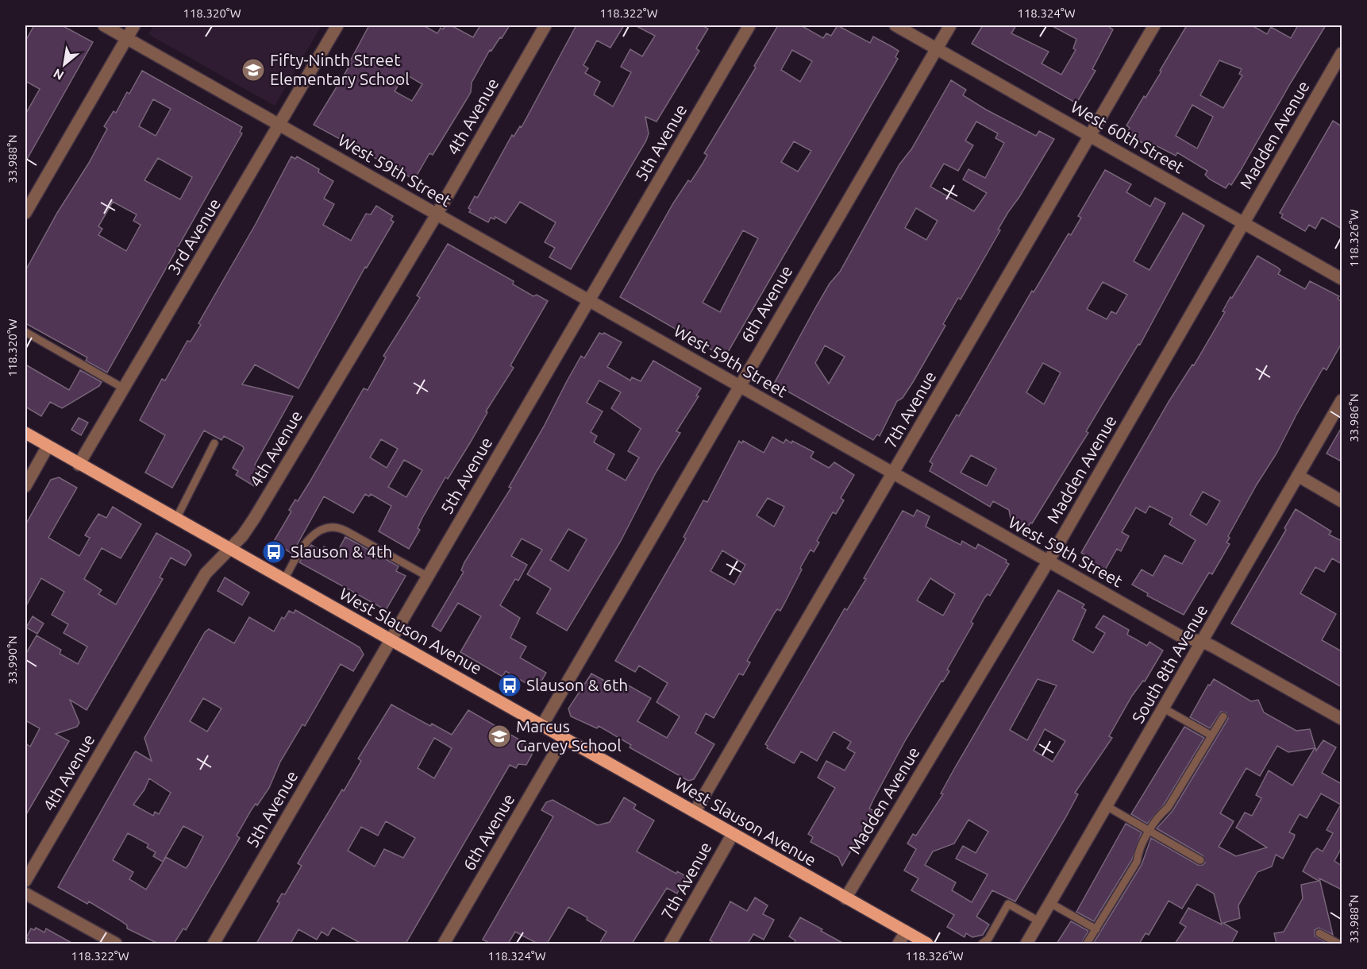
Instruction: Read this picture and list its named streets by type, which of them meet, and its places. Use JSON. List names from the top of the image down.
{
  "streets": {
    "main road": ["West Slauson Avenue"],
    "street": [
      "4th Avenue",
      "Madden Avenue",
      "West 60th Street",
      "5th Avenue",
      "West 59th Street",
      "3rd Avenue",
      "6th Avenue",
      "7th Avenue",
      "South 8th Avenue"
    ]
  },
  "crossings": [
    ["4th Avenue", "West 59th Street"],
    ["4th Avenue", "West Slauson Avenue"],
    ["Madden Avenue", "West 60th Street"],
    ["Madden Avenue", "West 59th Street"],
    ["Madden Avenue", "West Slauson Avenue"],
    ["West 60th Street", "6th Avenue"],
    ["West 60th Street", "7th Avenue"],
    ["5th Avenue", "West 59th Street"],
    ["5th Avenue", "West Slauson Avenue"],
    ["West 59th Street", "3rd Avenue"],
    ["West 59th Street", "6th Avenue"],
    ["West 59th Street", "7th Avenue"],
    ["West 59th Street", "South 8th Avenue"],
    ["3rd Avenue", "West Slauson Avenue"],
    ["6th Avenue", "West Slauson Avenue"],
    ["7th Avenue", "West Slauson Avenue"]
  ],
  "places": {
    "school or university": ["Fifty-Ninth Street Elementary School", "Marcus Garvey School"],
    "bus stop": ["Slauson & 4th", "Slauson & 6th"]
  },
  "north": "bottom left",
  "coordinates": [
    "118.320°W",
    "118.322°W",
    "118.324°W",
    "33.988°N",
    "118.326°W",
    "33.986°N",
    "33.990°N"
  ]
}
